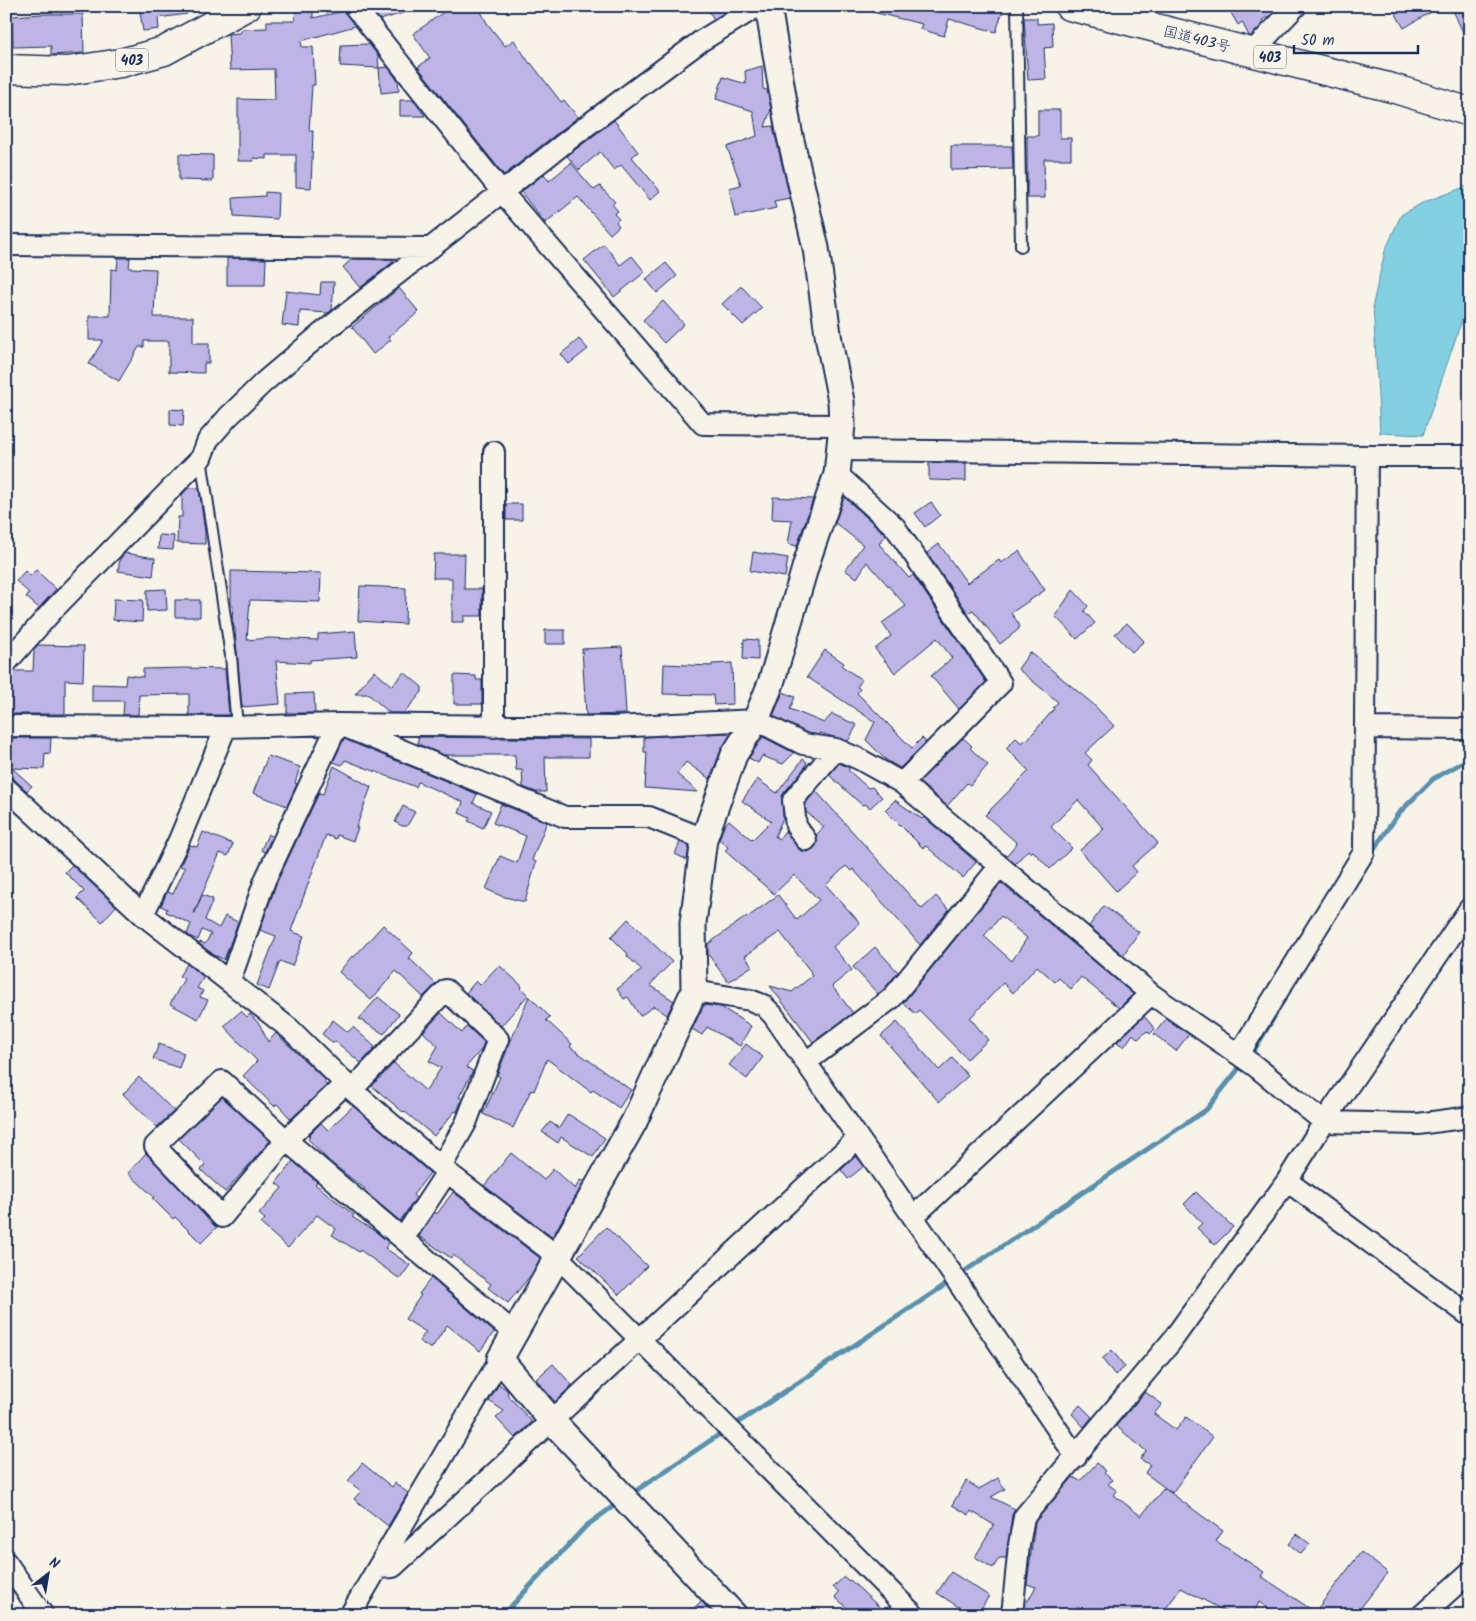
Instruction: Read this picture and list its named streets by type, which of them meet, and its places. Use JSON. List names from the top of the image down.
{
  "streets": {
    "highway": ["国道403号", "403"]
  },
  "scale_bar": "50 m",
  "north": "top right"
}
